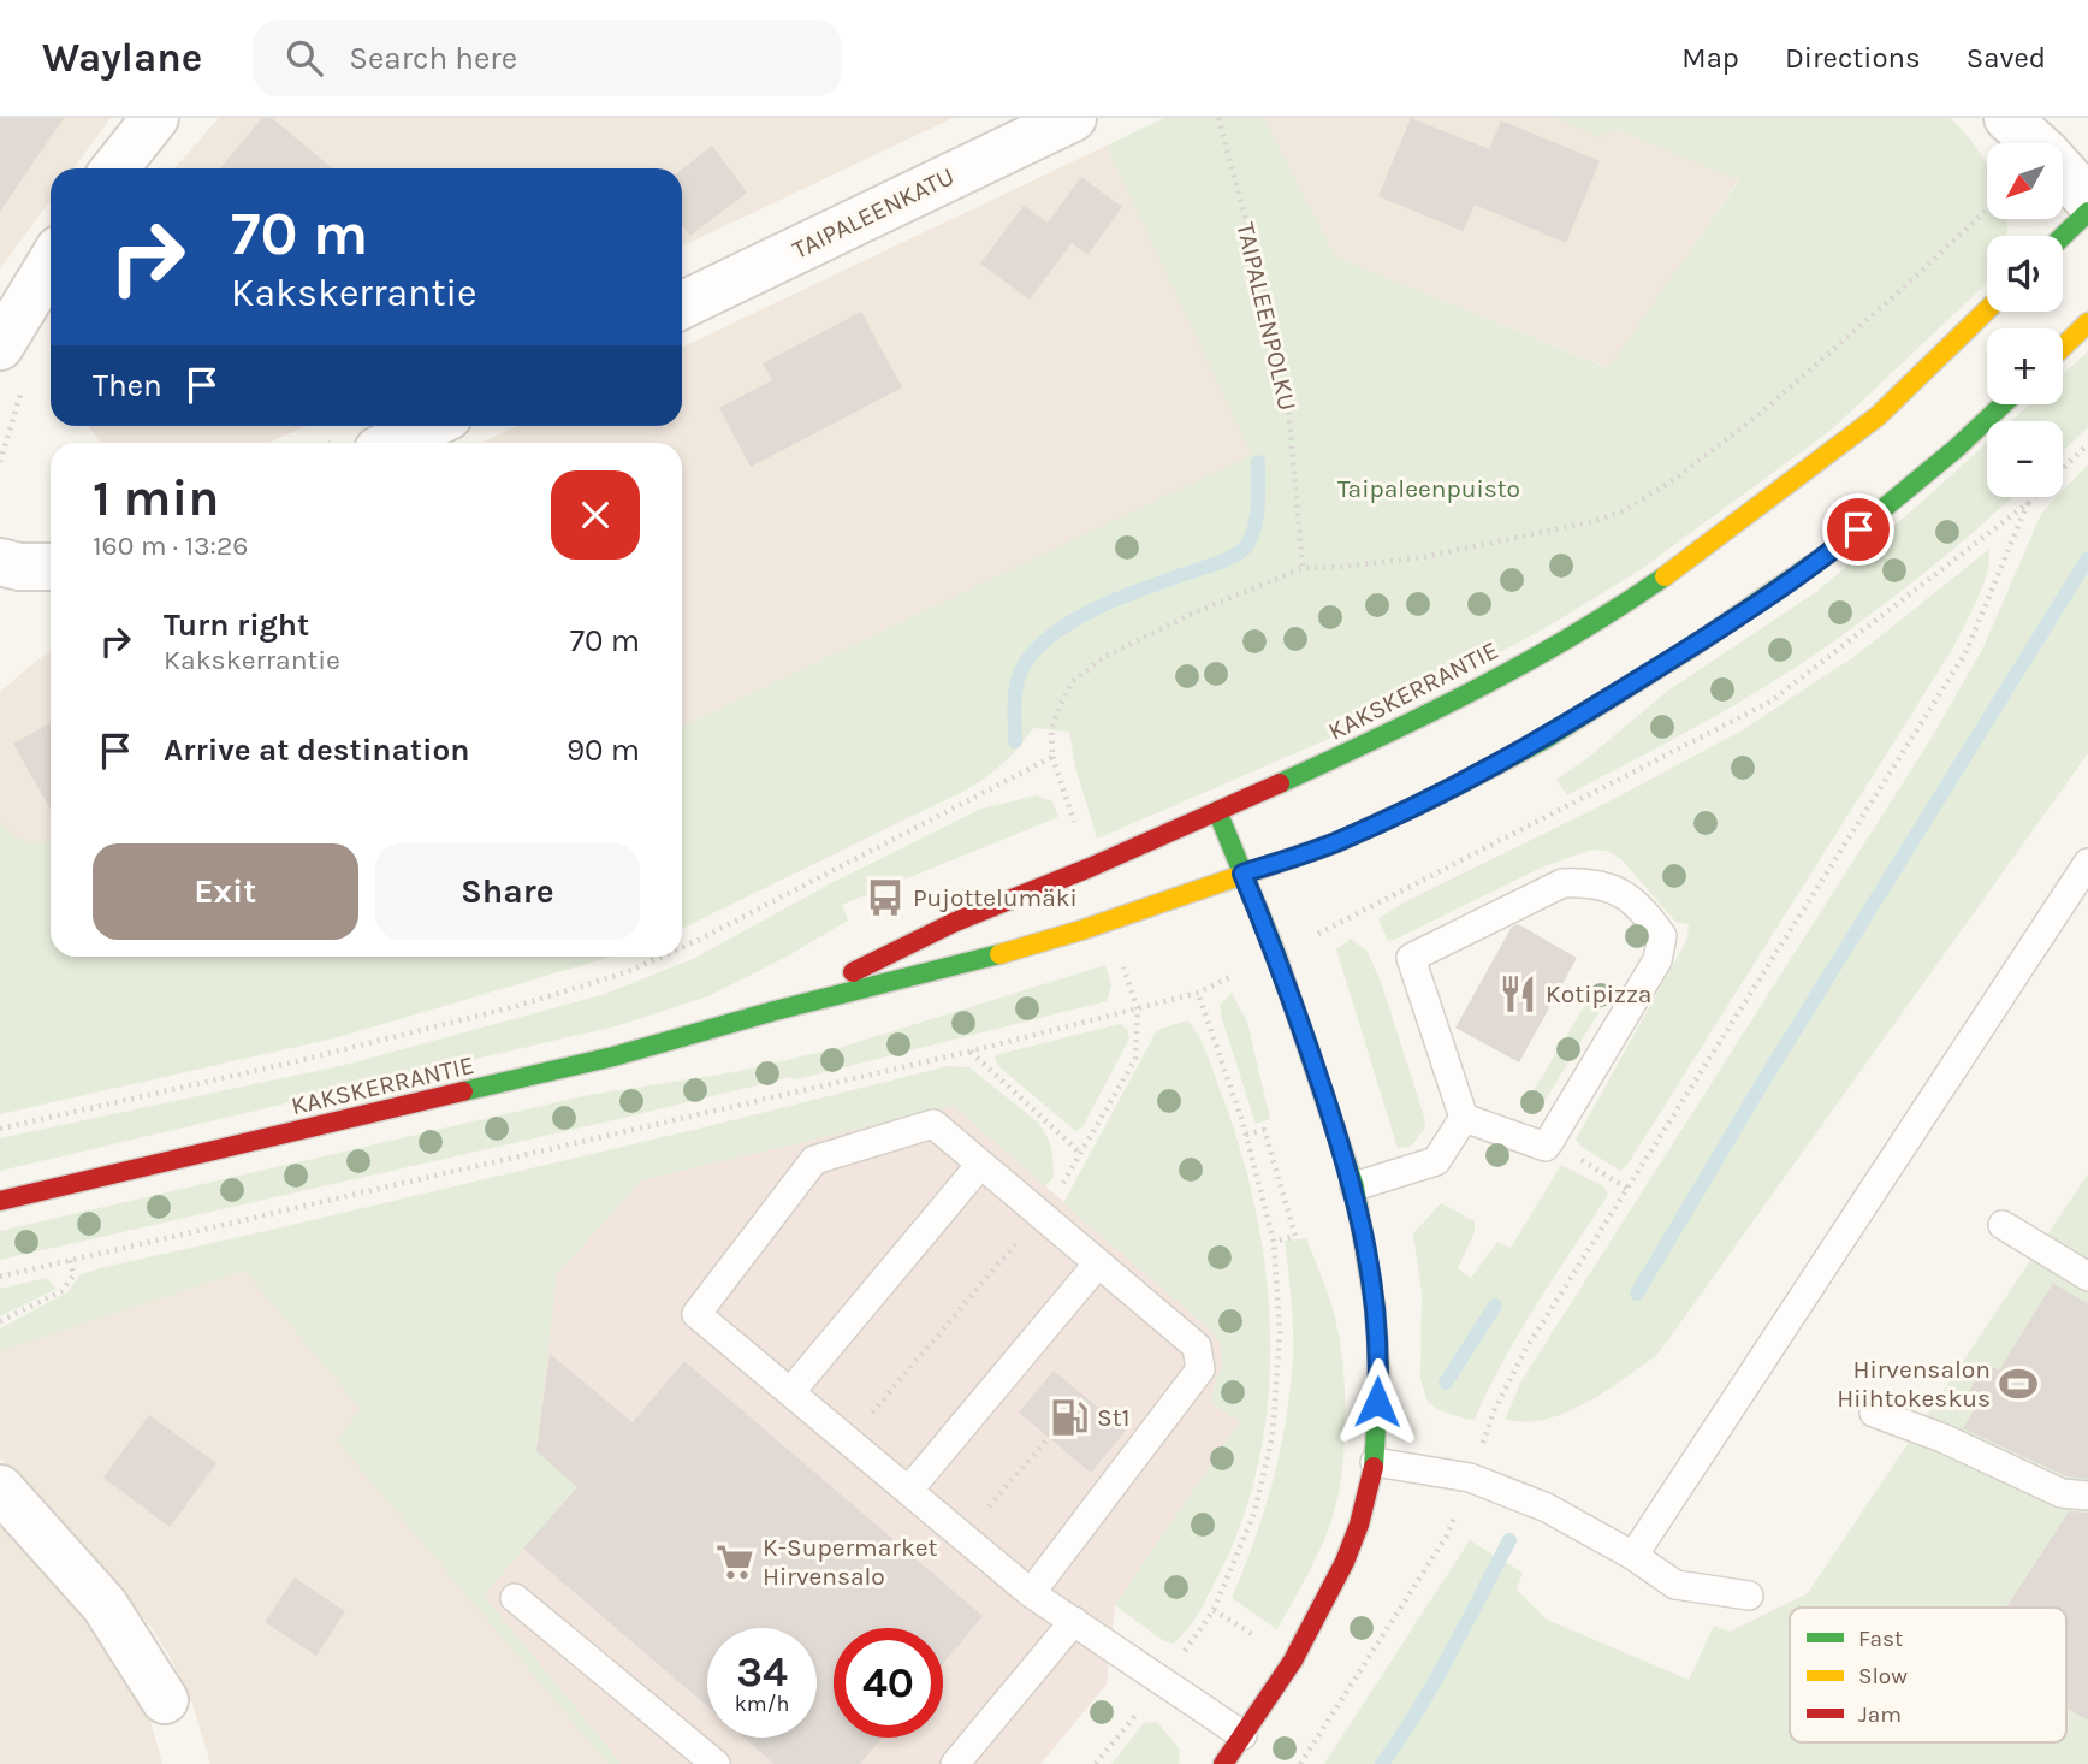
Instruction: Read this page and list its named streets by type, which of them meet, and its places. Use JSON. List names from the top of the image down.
{
  "streets": {
    "main road": ["KAKSKERRANTIE"],
    "street": ["TAIPALEENKATU"],
    "path": ["TAIPALEENPOLKU"]
  },
  "parks": ["Taipaleenpuisto"],
  "places": {
    "bus stop": ["Pujottelumäki"],
    "restaurant": ["Kotipizza"],
    "sports": ["Hirvensalon Hiihtokeskus"],
    "fuel station": ["St1"],
    "supermarket": ["K-Supermarket Hirvensalo"]
  },
  "legend": ["Fast", "Slow", "Jam"],
  "north": "bottom left",
  "page": {
    "header": "Waylane",
    "search": "Search here",
    "nav": ["Map", "Directions", "Saved"],
    "map_buttons": ["+", "−"],
    "turn": ["70 m", "Kakskerrantie"],
    "then": "Then",
    "heading": ["1 min", "160 m · 13:26"],
    "list": [
      {
        "name": "Turn right",
        "note": "Kakskerrantie",
        "value": "70 m"
      },
      {
        "name": "Arrive at destination",
        "value": "90 m"
      }
    ],
    "buttons": ["Exit", "Share"],
    "speed": "34 km/h",
    "limit": "40"
  }
}
